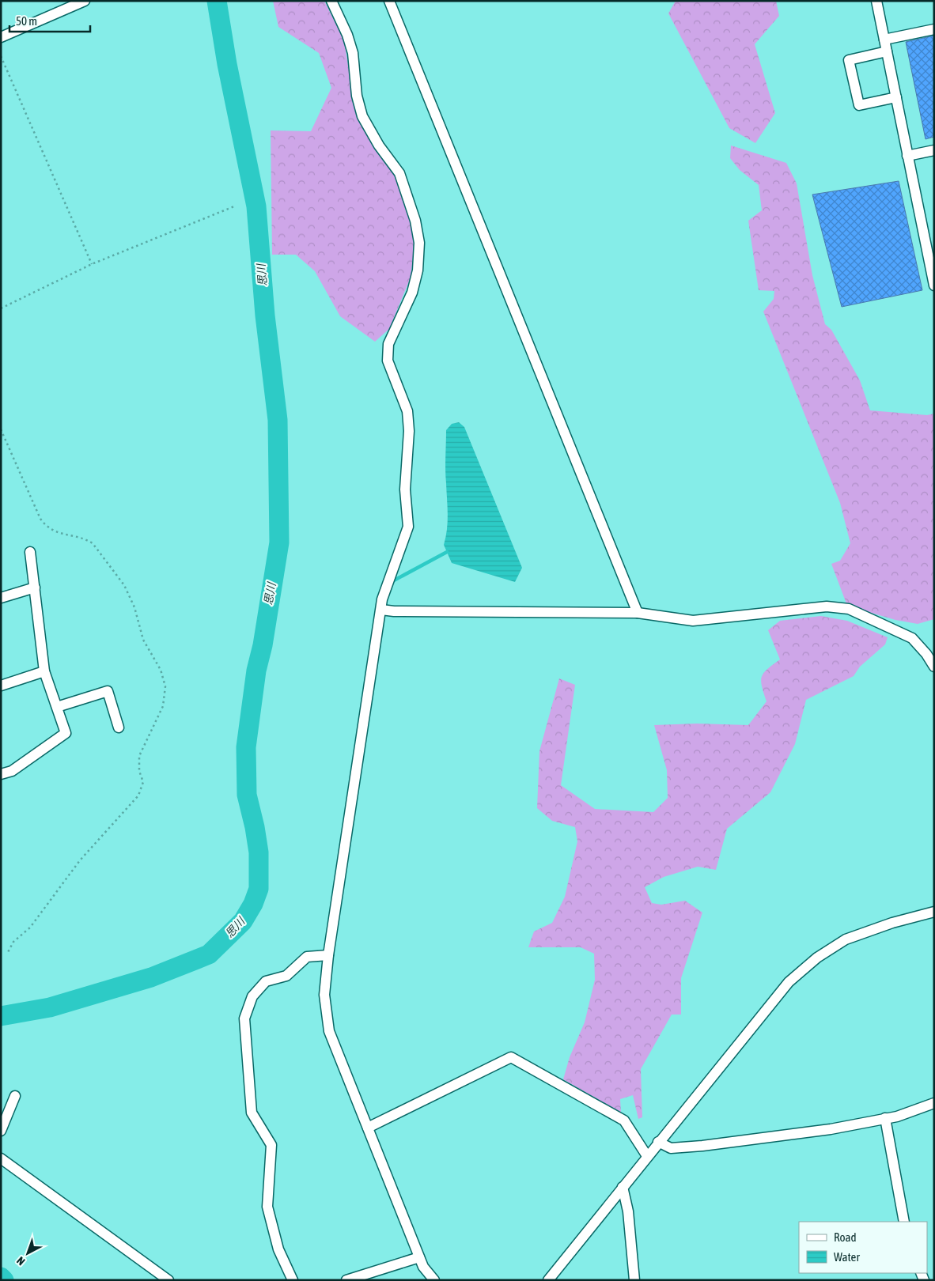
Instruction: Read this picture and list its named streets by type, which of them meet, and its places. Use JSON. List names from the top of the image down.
{
  "water": ["思川"],
  "legend": ["Road", "Water"],
  "scale_bar": "50 m",
  "north": "bottom left"
}
